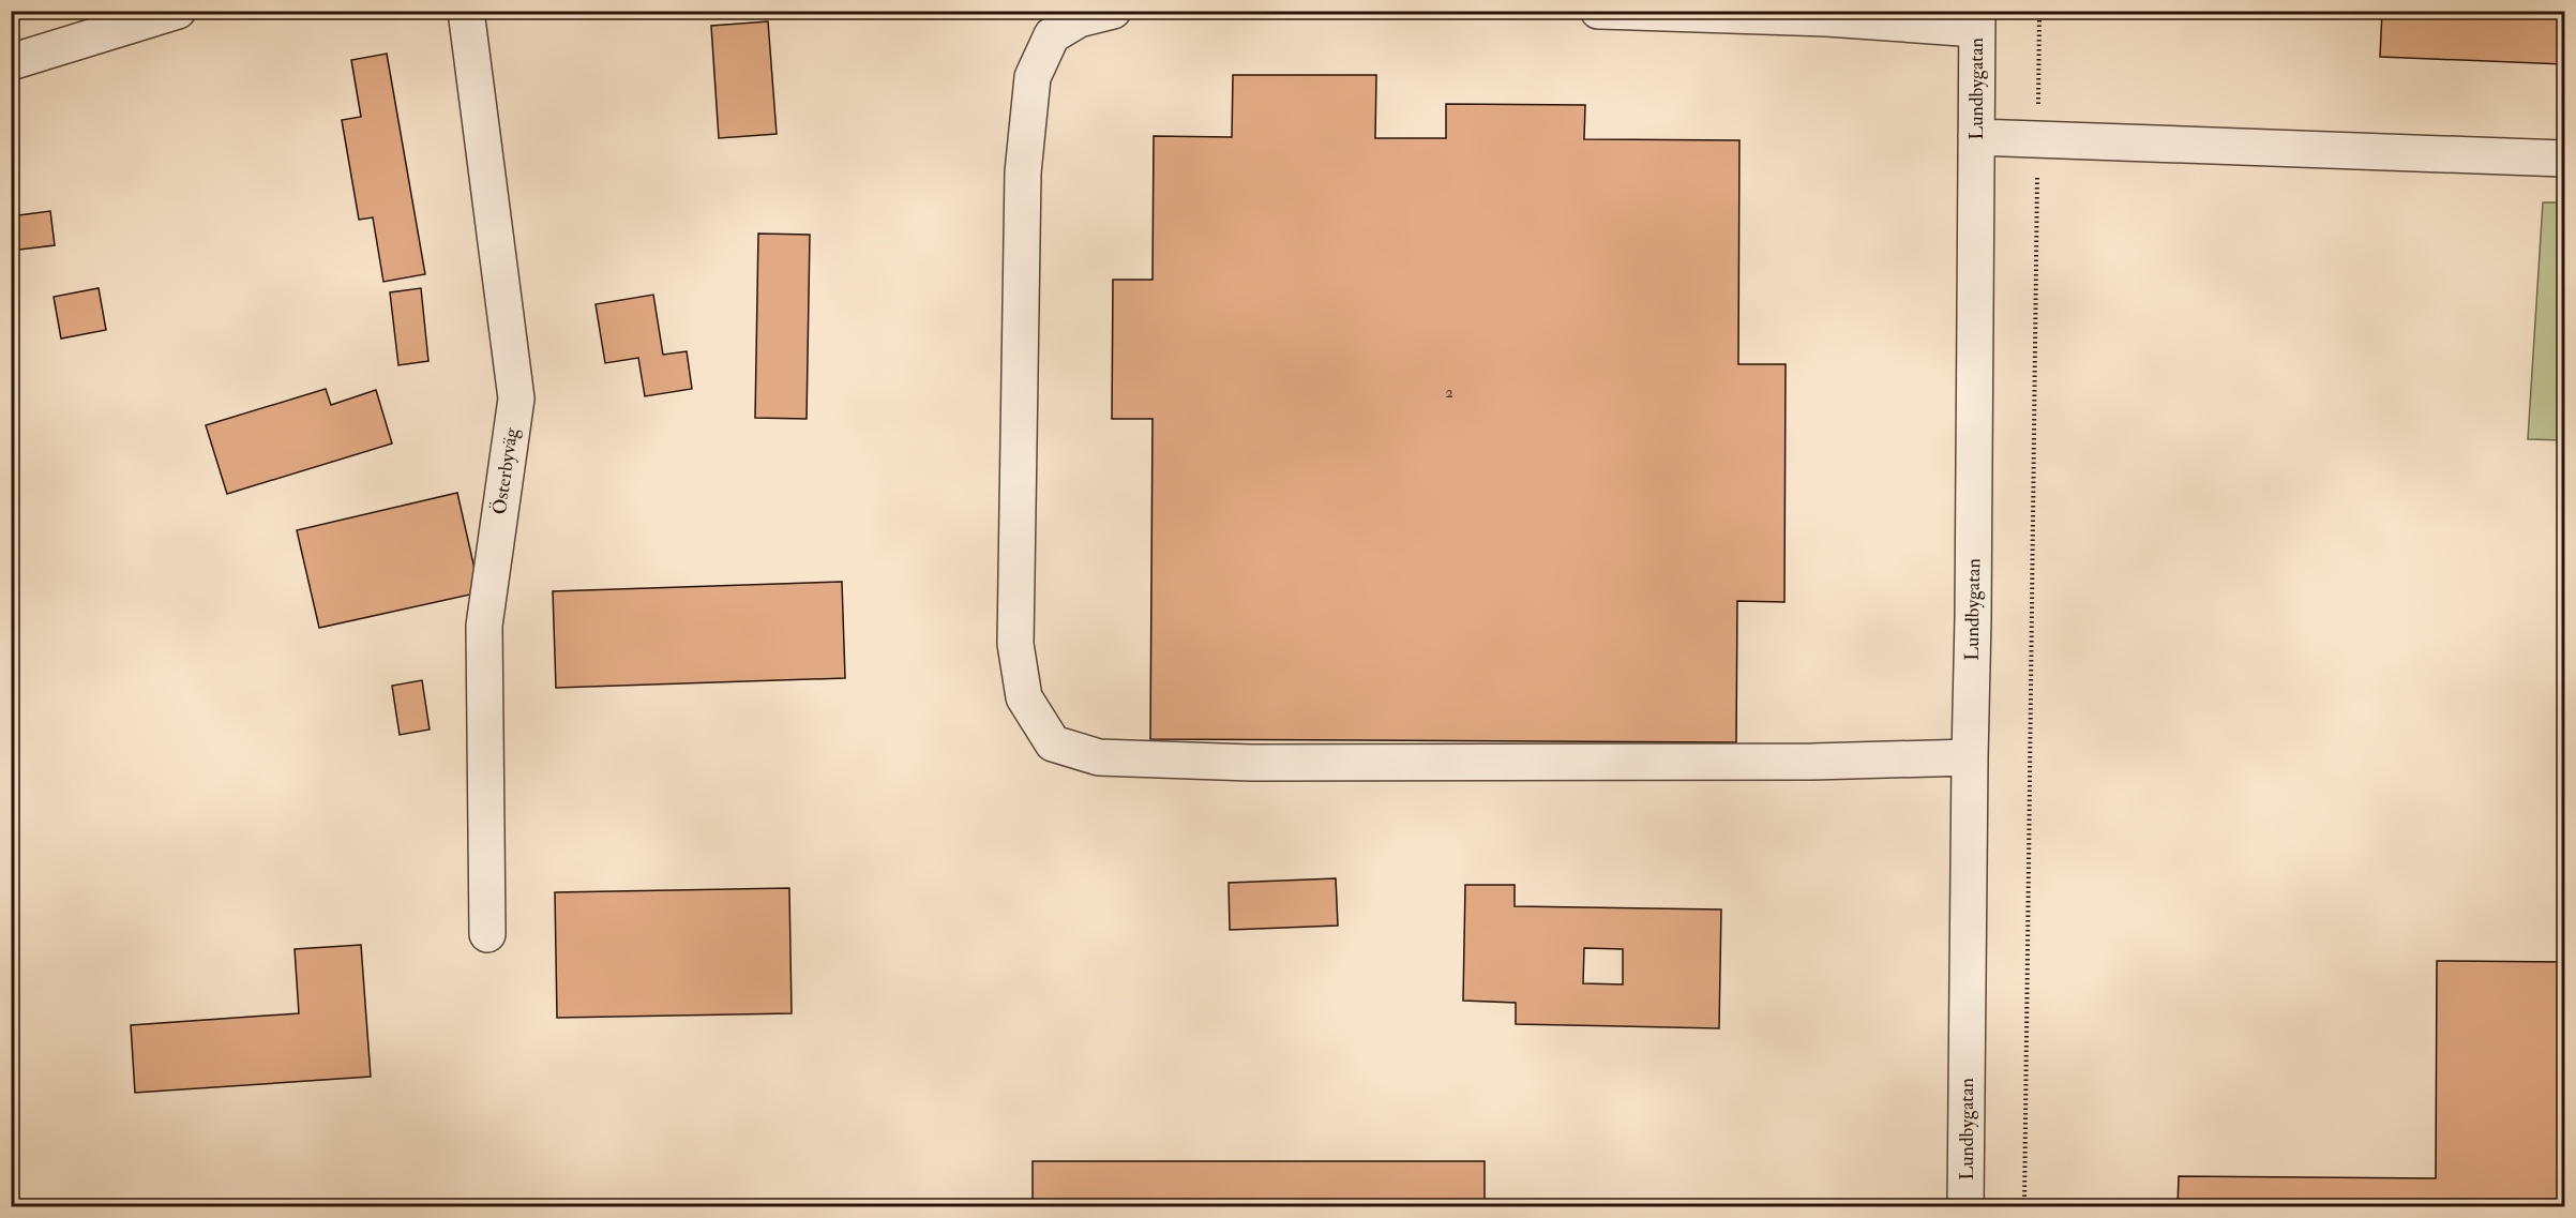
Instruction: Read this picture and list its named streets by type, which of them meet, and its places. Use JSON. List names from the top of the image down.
{
  "streets": {
    "street": ["Lundbygatan", "Österbyväg"]
  },
  "house_numbers": ["2"]
}
